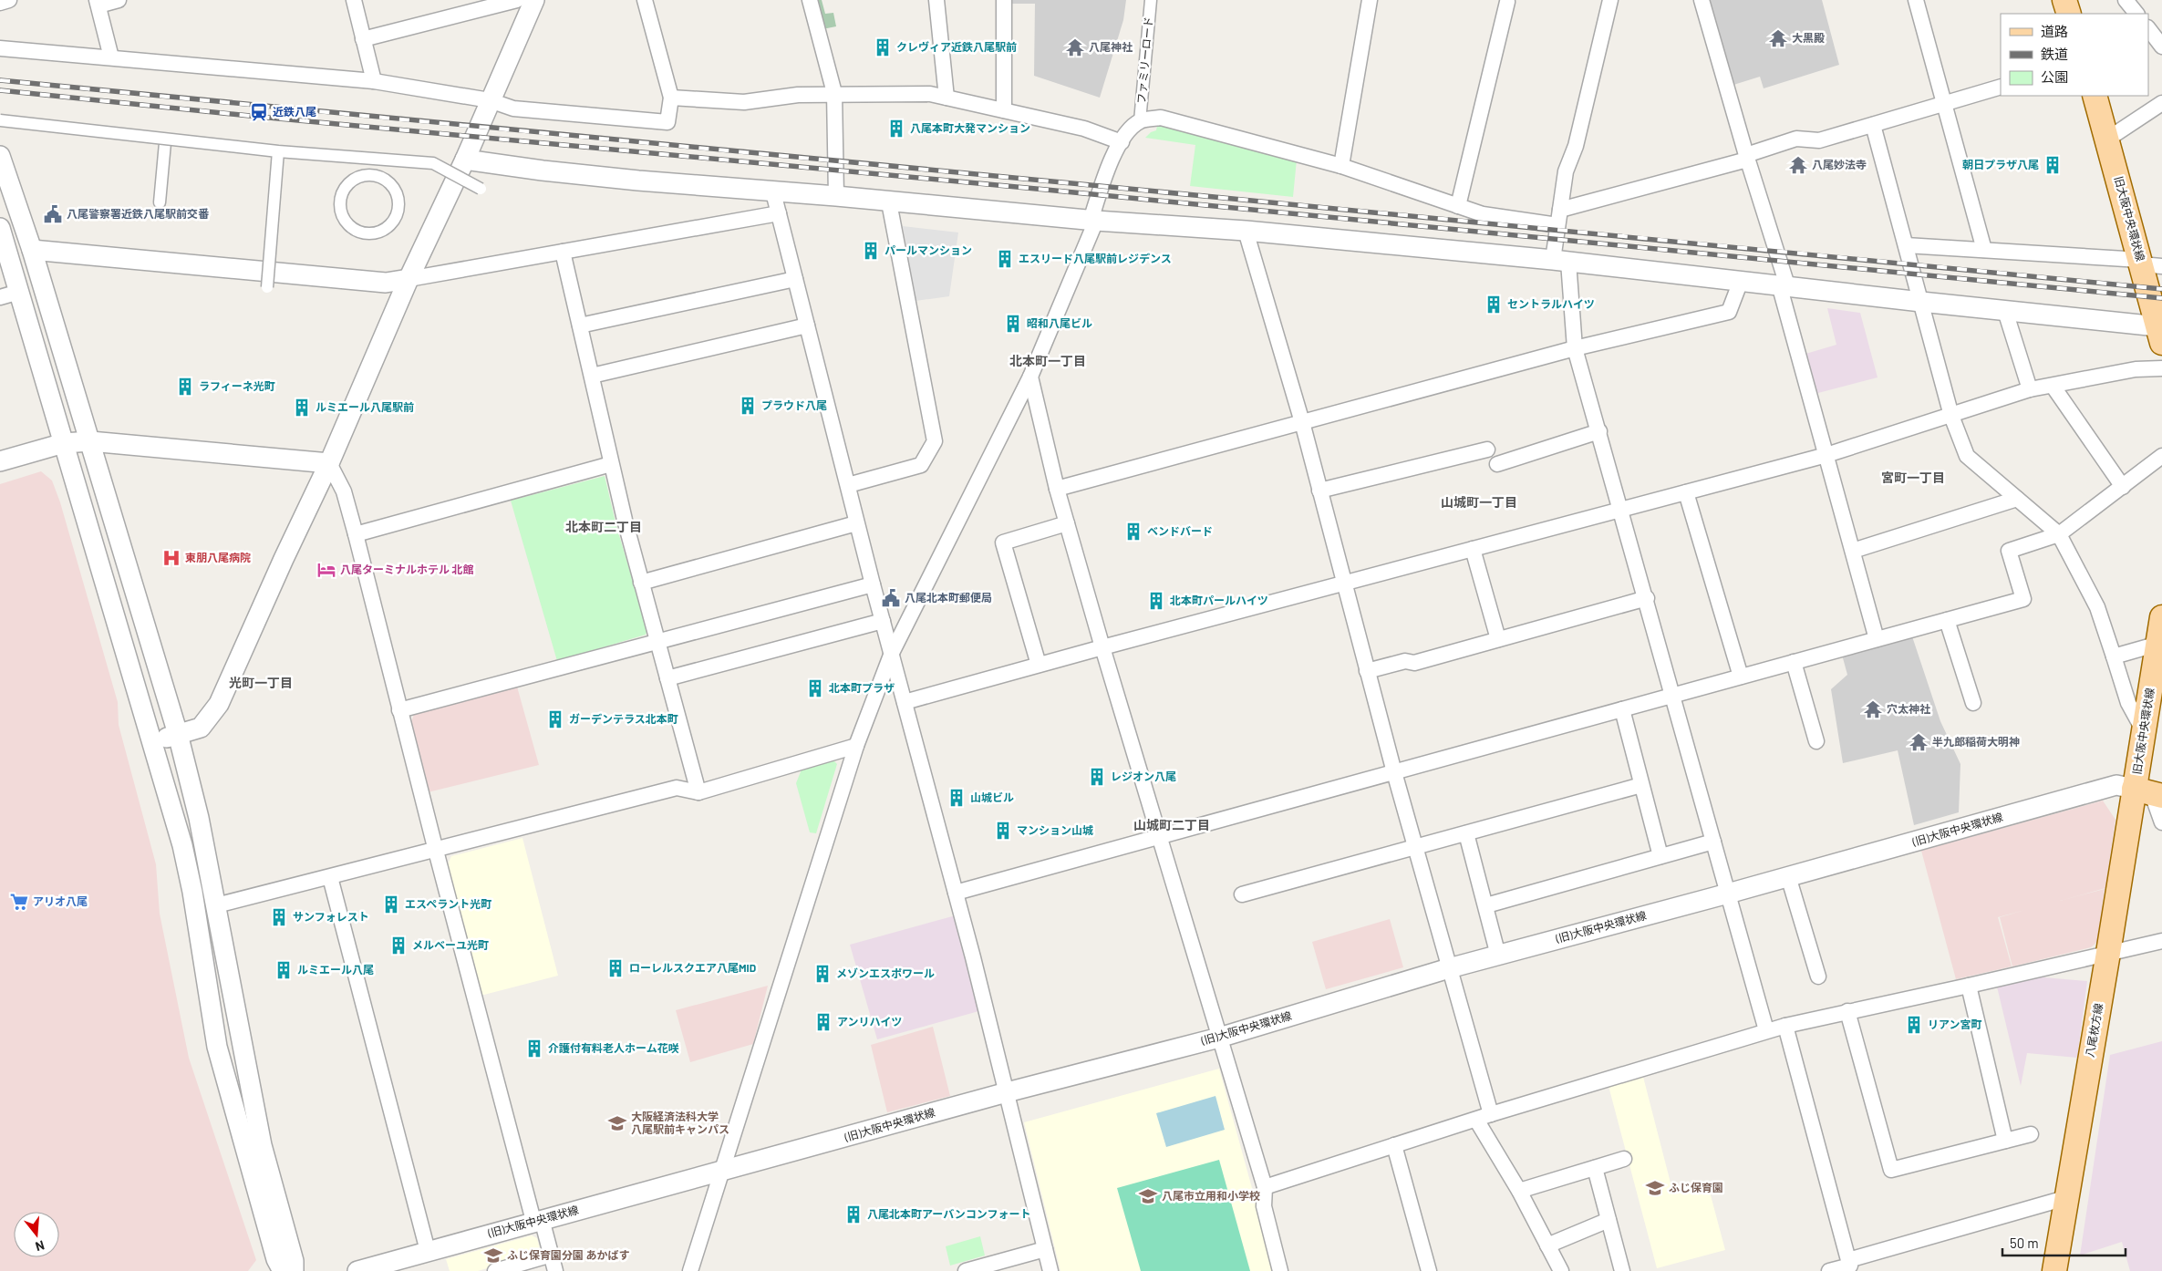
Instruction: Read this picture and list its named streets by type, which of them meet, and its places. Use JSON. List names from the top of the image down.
{
  "streets": {
    "main road": ["旧大阪中央環状線", "八尾枚方線"],
    "street": ["ファミリーロード", "(旧)大阪中央環状線"]
  },
  "crossings": [
    ["旧大阪中央環状線", "(旧)大阪中央環状線"],
    ["旧大阪中央環状線", "八尾枚方線"],
    ["(旧)大阪中央環状線", "八尾枚方線"]
  ],
  "districts": [
    "北本町一丁目",
    "宮町一丁目",
    "山城町一丁目",
    "北本町二丁目",
    "光町一丁目",
    "山城町二丁目"
  ],
  "places": {
    "temple": [
      "大黒殿",
      "八尾神社",
      "八尾妙法寺",
      "穴太神社",
      "半九郎稲荷大明神"
    ],
    "building": [
      "クレヴィア近鉄八尾駅前",
      "八尾本町大発マンション",
      "朝日プラザ八尾",
      "パールマンション",
      "エスリード八尾駅前レジデンス",
      "セントラルハイツ",
      "昭和八尾ビル",
      "ラフィーネ光町",
      "プラウド八尾",
      "ルミエール八尾駅前",
      "ベンドバード",
      "北本町パールハイツ",
      "北本町プラザ",
      "ガーデンテラス北本町",
      "レジオン八尾",
      "山城ビル",
      "マンション山城",
      "エスペラント光町",
      "サンフォレスト",
      "メルベーユ光町",
      "ローレルスクエア八尾MID",
      "ルミエール八尾",
      "メゾンエスポワール",
      "アンリハイツ",
      "リアン宮町",
      "介護付有料老人ホーム花咲",
      "八尾北本町アーバンコンフォート"
    ],
    "station": ["近鉄八尾"],
    "public building": ["八尾警察署近鉄八尾駅前交番", "八尾北本町郵便局"],
    "hospital": ["東朋八尾病院"],
    "hotel": ["八尾ターミナルホテル 北館"],
    "supermarket": ["アリオ八尾"],
    "school or university": [
      "大阪経済法科大学 八尾駅前キャンパス",
      "ふじ保育園",
      "八尾市立用和小学校",
      "ふじ保育園分園 あかばす"
    ]
  },
  "legend": ["道路", "鉄道", "公園"],
  "scale_bar": "50 m",
  "north": "bottom"
}
